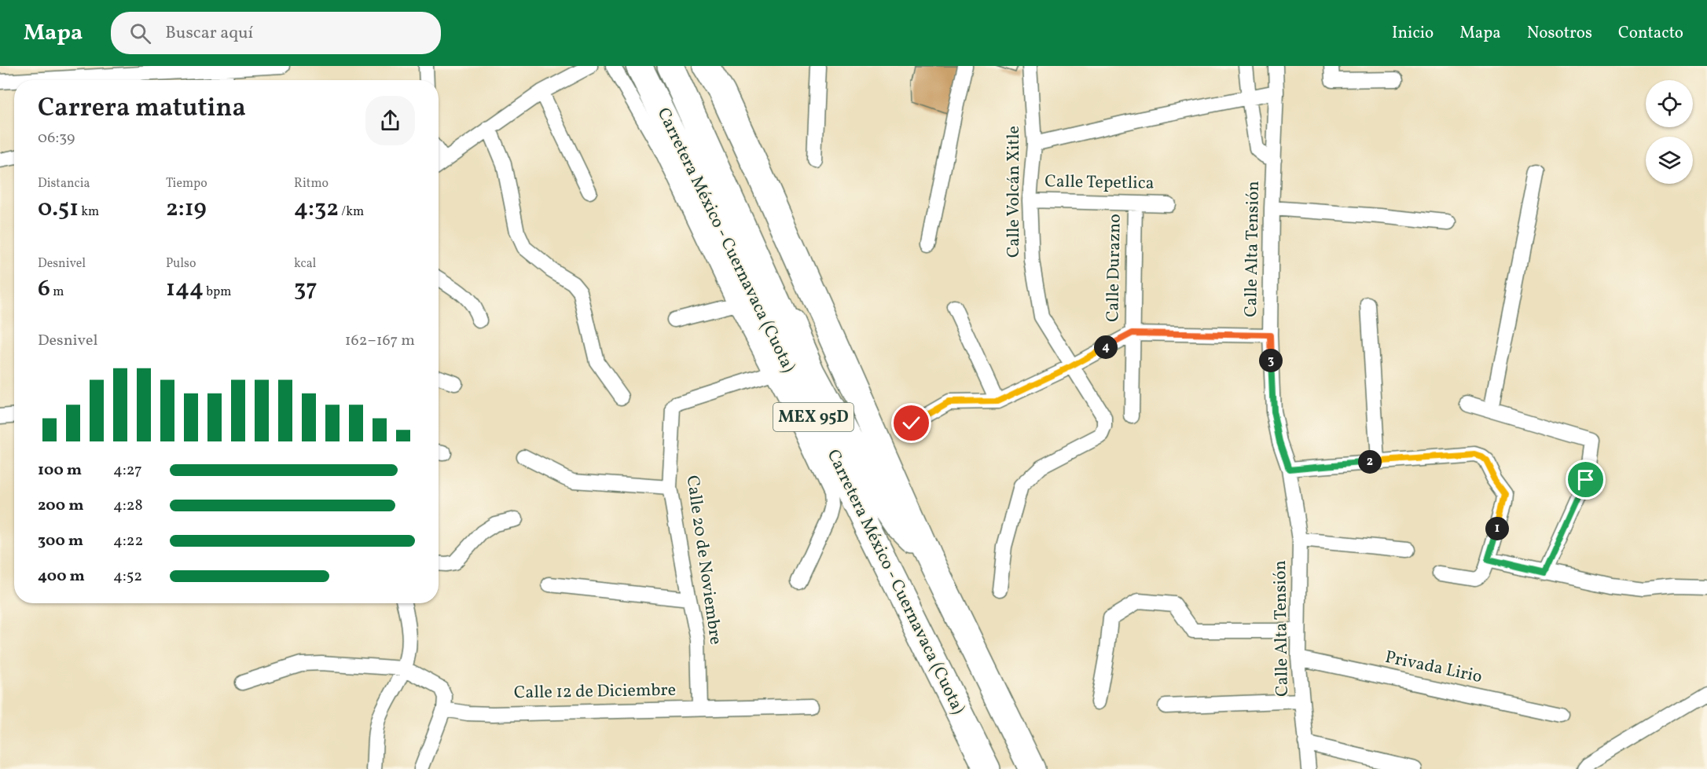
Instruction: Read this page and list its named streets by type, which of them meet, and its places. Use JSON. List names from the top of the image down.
{
  "streets": {
    "highway": ["Carretera México - Cuernavaca (Cuota)", "MEX 95D"],
    "street": [
      "Calle Tepetlica",
      "Calle Volcán Xitle",
      "Calle Alta Tensión",
      "Calle Durazno",
      "Calle 20 de Noviembre",
      "Privada Lirio",
      "Calle 12 de Diciembre"
    ]
  },
  "crossings": [
    ["Calle Tepetlica", "Calle Volcán Xitle"],
    ["Calle Tepetlica", "Calle Durazno"],
    ["Calle Alta Tensión", "Privada Lirio"],
    ["Calle 20 de Noviembre", "Calle 12 de Diciembre"]
  ],
  "page": {
    "header": "Mapa",
    "search": "Buscar aquí",
    "nav": [
      "Inicio",
      "Mapa",
      "Nosotros",
      "Contacto"
    ],
    "heading": ["Carrera matutina", "06:39"],
    "stats": [
      ["Distancia", "0.51 km"],
      ["Tiempo", "2:19"],
      ["Ritmo", "4:32 /km"],
      ["Desnivel", "6 m"],
      ["Pulso", "144 bpm"],
      ["kcal", "37"]
    ],
    "chart": ["Desnivel", "162–167 m"],
    "pins": [
      "4",
      "3",
      "2",
      "1"
    ],
    "list": [
      {
        "name": "100 m",
        "note": "4:27"
      },
      {
        "name": "200 m",
        "note": "4:28"
      },
      {
        "name": "300 m",
        "note": "4:22"
      },
      {
        "name": "400 m",
        "note": "4:52"
      }
    ]
  }
}
